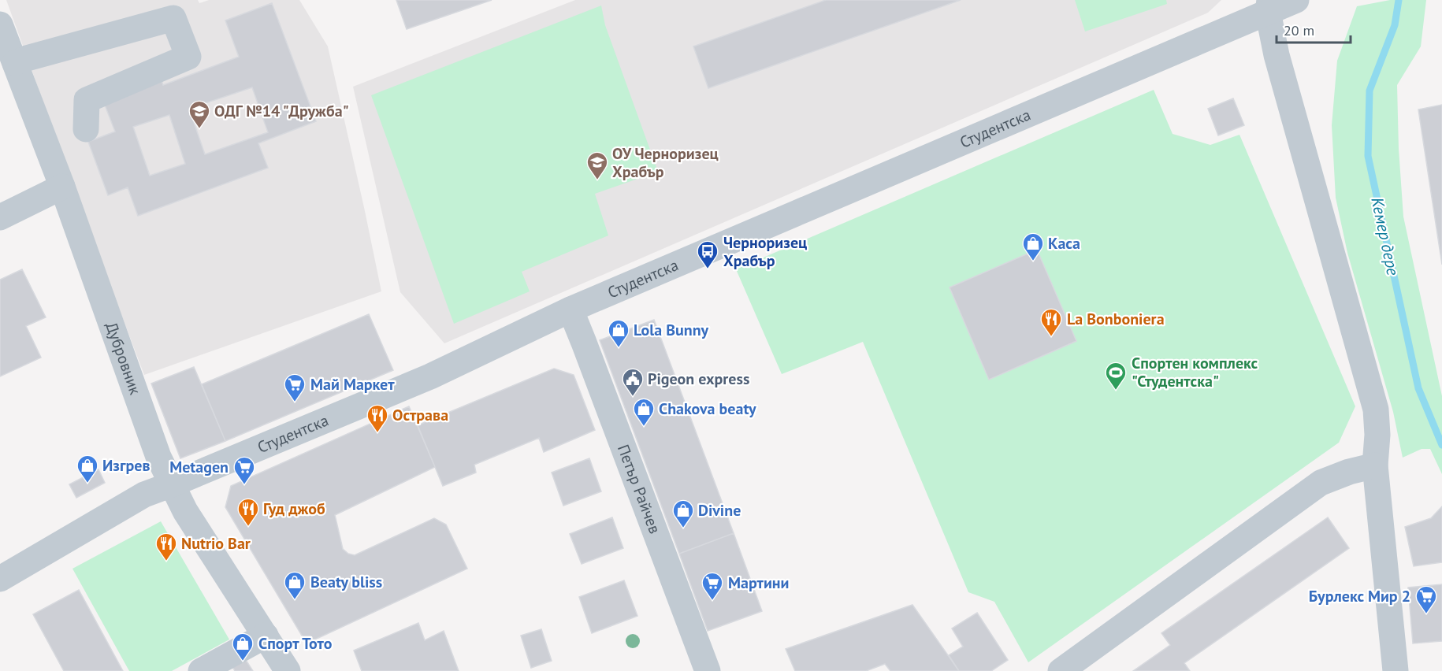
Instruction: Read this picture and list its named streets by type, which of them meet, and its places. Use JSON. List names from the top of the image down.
{
  "streets": {
    "street": ["Студентска", "Дубровник", "Петър Райчев"]
  },
  "crossings": [
    ["Студентска", "Дубровник"],
    ["Студентска", "Петър Райчев"]
  ],
  "water": ["Кемер дере"],
  "places": {
    "school or university": ["ОДГ №14 \"Дружба\"", "ОУ Черноризец Храбър"],
    "shop": [
      "Каса",
      "Lola Bunny",
      "Chakova beaty",
      "Изгрев",
      "Divine",
      "Beaty bliss",
      "Спорт Тото"
    ],
    "bus stop": ["Черноризец Храбър"],
    "restaurant": [
      "La Bonboniera",
      "Острава",
      "Гуд джоб",
      "Nutrio Bar"
    ],
    "sports": ["Спортен комплекс \"Студентска\""],
    "public building": ["Pigeon express"],
    "supermarket": [
      "Май Маркет",
      "Metagen",
      "Мартини",
      "Бурлекс Мир 2"
    ]
  },
  "scale_bar": "20 m"
}
